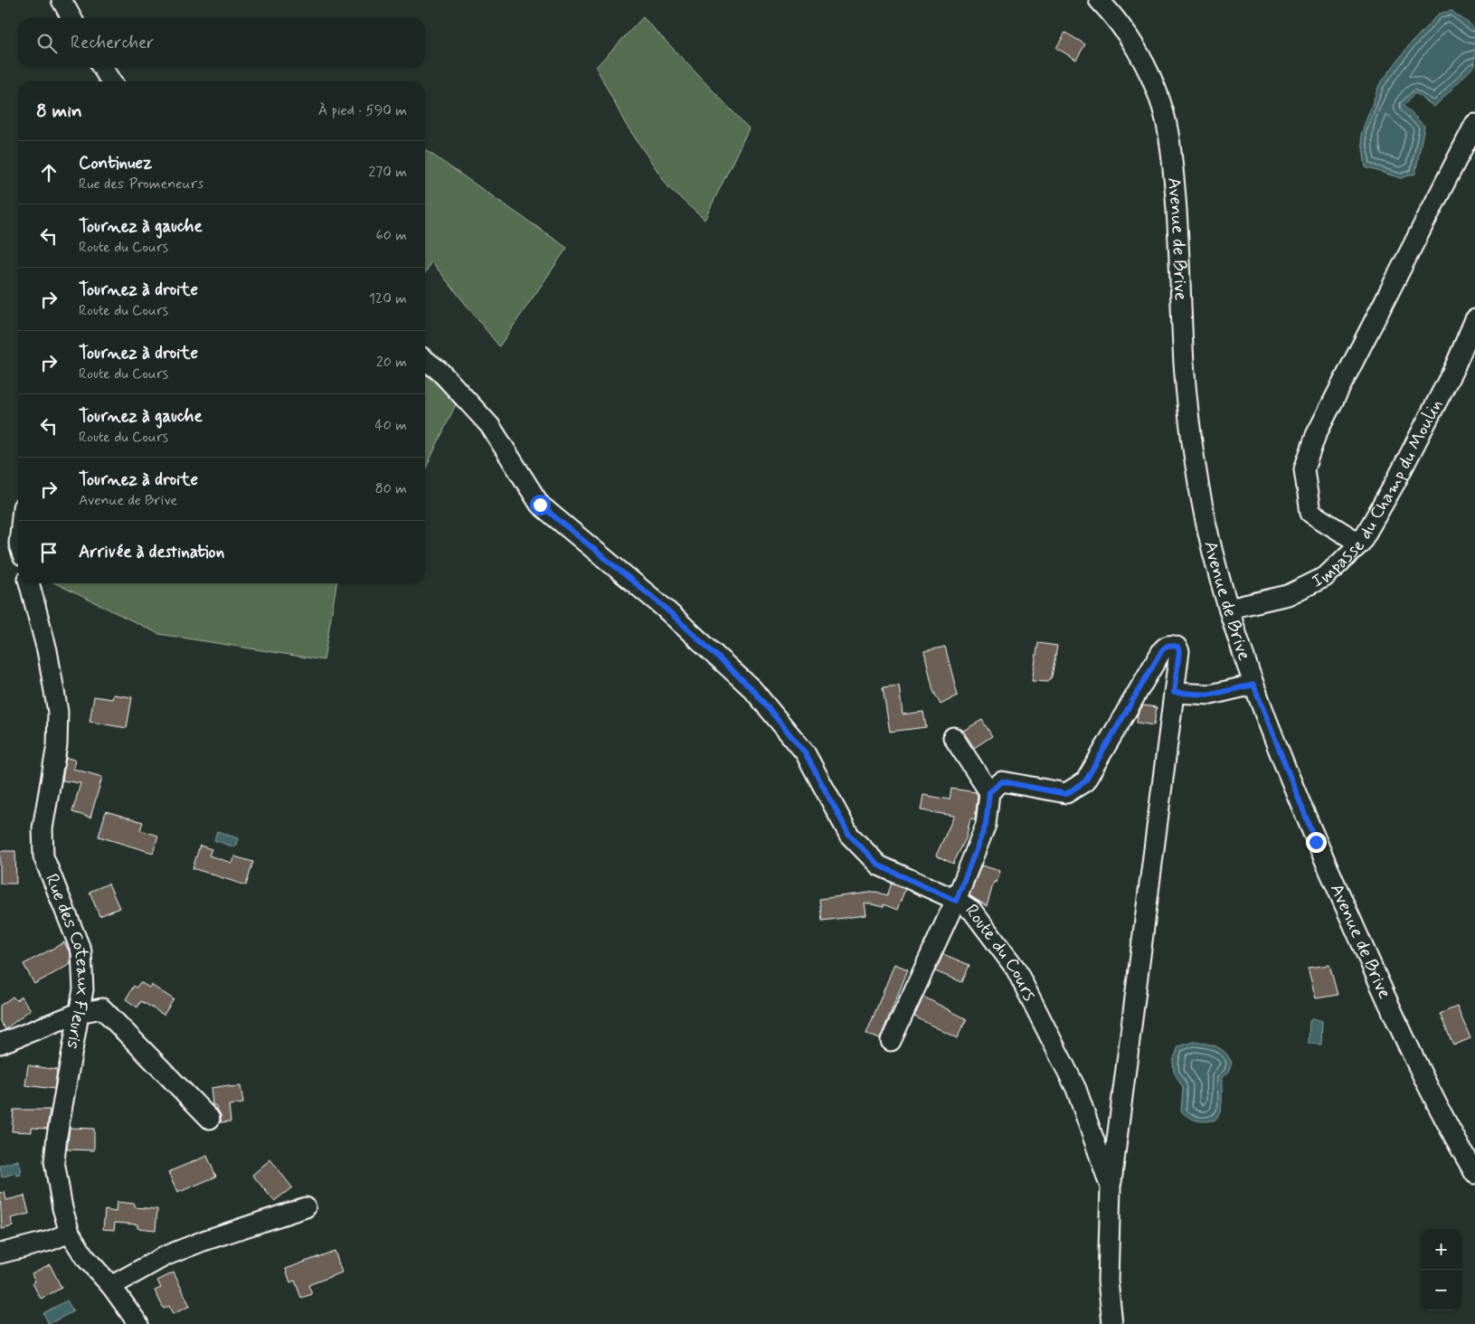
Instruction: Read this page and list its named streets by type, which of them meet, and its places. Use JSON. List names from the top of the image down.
{
  "streets": {
    "street": [
      "Avenue de Brive",
      "Impasse du Champ du Moulin",
      "Route du Cours",
      "Rue des Coteaux Fleuris"
    ]
  },
  "crossings": [
    ["Avenue de Brive", "Impasse du Champ du Moulin"]
  ],
  "page": {
    "search": "Rechercher",
    "heading": ["8 min", "À pied · 590 m"],
    "list": [
      ["Continuez", "Rue des Promeneurs", "270 m"],
      ["Tournez à gauche", "Route du Cours", "60 m"],
      ["Tournez à droite", "Route du Cours", "120 m"],
      ["Tournez à droite", "Route du Cours", "20 m"],
      ["Tournez à gauche", "Route du Cours", "40 m"],
      ["Tournez à droite", "Avenue de Brive", "80 m"],
      "Arrivée à destination"
    ],
    "map_buttons": ["+", "−"]
  }
}
